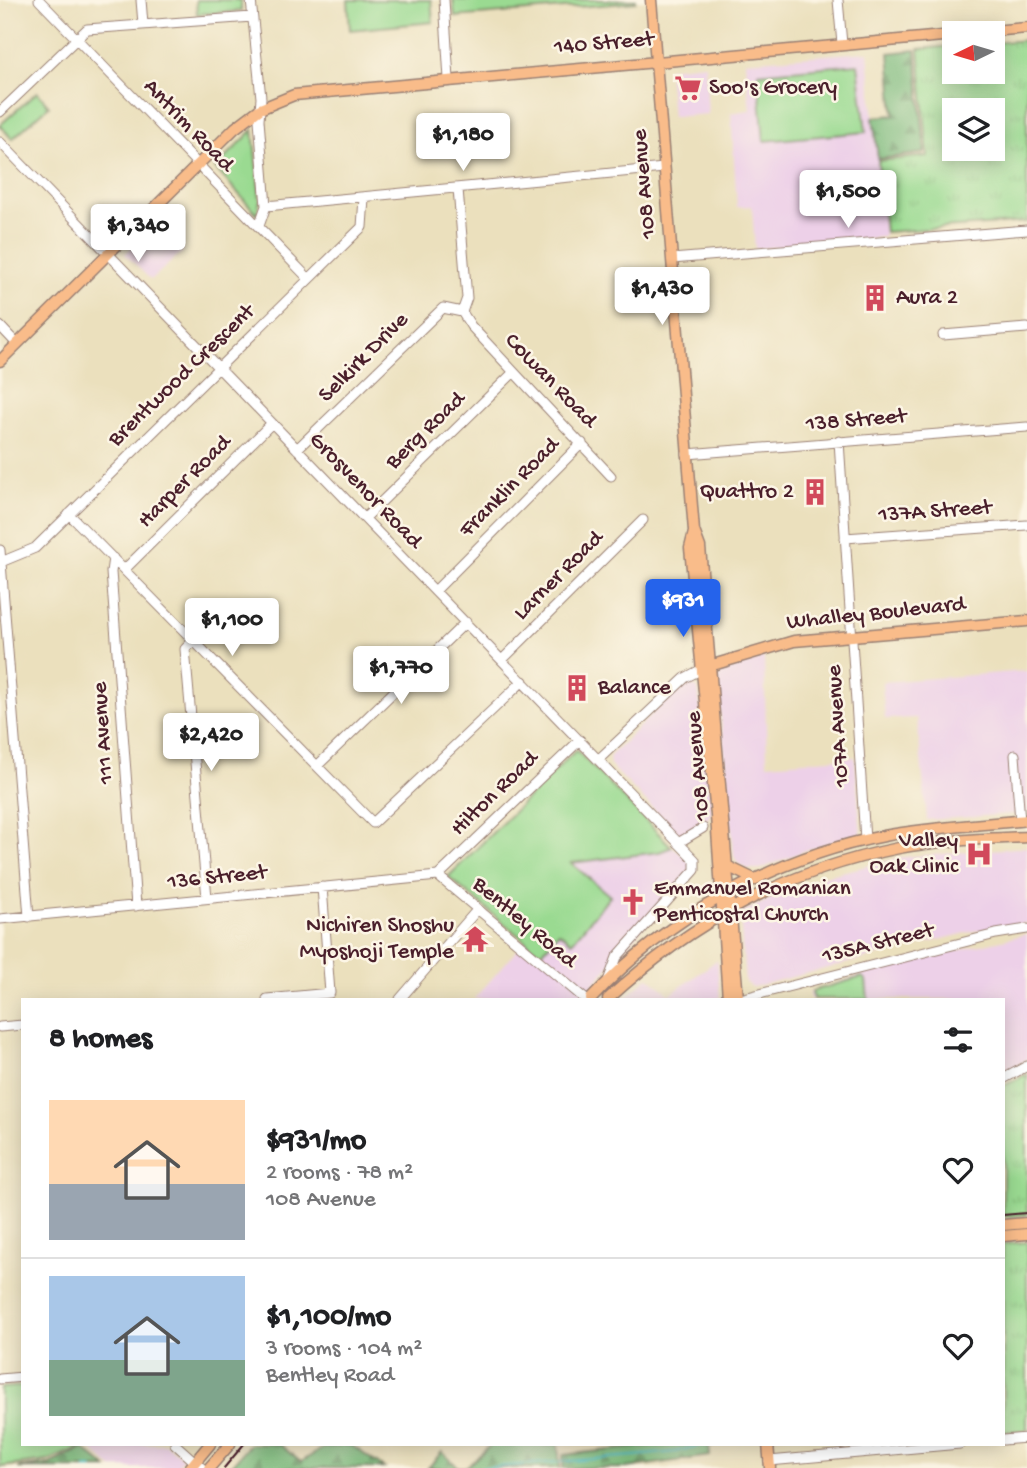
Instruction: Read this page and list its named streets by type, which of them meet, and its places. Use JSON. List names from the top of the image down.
{
  "streets": {
    "main road": ["140 Street", "108 Avenue", "Whalley Boulevard"],
    "street": [
      "Antrim Road",
      "Selkirk Drive",
      "Brentwood Crescent",
      "Cowan Road",
      "138 Street",
      "Berg Road",
      "Harper Road",
      "Franklin Road",
      "Grosvenor Road",
      "137A Street",
      "Larner Road",
      "107A Avenue",
      "111 Avenue",
      "Hilton Road",
      "136 Street",
      "Bentley Road",
      "135A Street"
    ]
  },
  "crossings": [
    ["140 Street", "Antrim Road"],
    ["140 Street", "108 Avenue"],
    ["140 Street", "Grosvenor Road"],
    ["Antrim Road", "Brentwood Crescent"],
    ["108 Avenue", "138 Street"],
    ["108 Avenue", "Whalley Boulevard"],
    ["Selkirk Drive", "Cowan Road"],
    ["Selkirk Drive", "Grosvenor Road"],
    ["Brentwood Crescent", "Grosvenor Road"],
    ["Cowan Road", "Berg Road"],
    ["Cowan Road", "Franklin Road"],
    ["138 Street", "107A Avenue"],
    ["Berg Road", "Grosvenor Road"],
    ["Harper Road", "Grosvenor Road"],
    ["Franklin Road", "Grosvenor Road"],
    ["Grosvenor Road", "Larner Road"],
    ["Grosvenor Road", "Whalley Boulevard"],
    ["Grosvenor Road", "Hilton Road"],
    ["137A Street", "107A Avenue"],
    ["Whalley Boulevard", "107A Avenue"],
    ["111 Avenue", "136 Street"],
    ["Hilton Road", "136 Street"],
    ["Hilton Road", "Bentley Road"],
    ["136 Street", "Bentley Road"]
  ],
  "places": {
    "supermarket": ["Soo's Grocery"],
    "building": ["Aura 2", "Quattro 2", "Balance"],
    "hospital": ["Valley Oak Clinic"],
    "church": ["Emmanuel Romanian Penticostal Church"],
    "temple": ["Nichiren Shoshu Myoshoji Temple"]
  },
  "north": "left",
  "page": {
    "price": [
      "$1,180",
      "$1,500",
      "$1,340",
      "$1,430",
      "$931",
      "$1,100",
      "$1,770",
      "$2,420"
    ],
    "heading": "8 homes",
    "list": [
      {
        "name": "$931/mo",
        "note": "2 rooms · 78 m² · 108 Avenue"
      },
      {
        "name": "$1,100/mo",
        "note": "3 rooms · 104 m² · Bentley Road"
      }
    ]
  }
}
